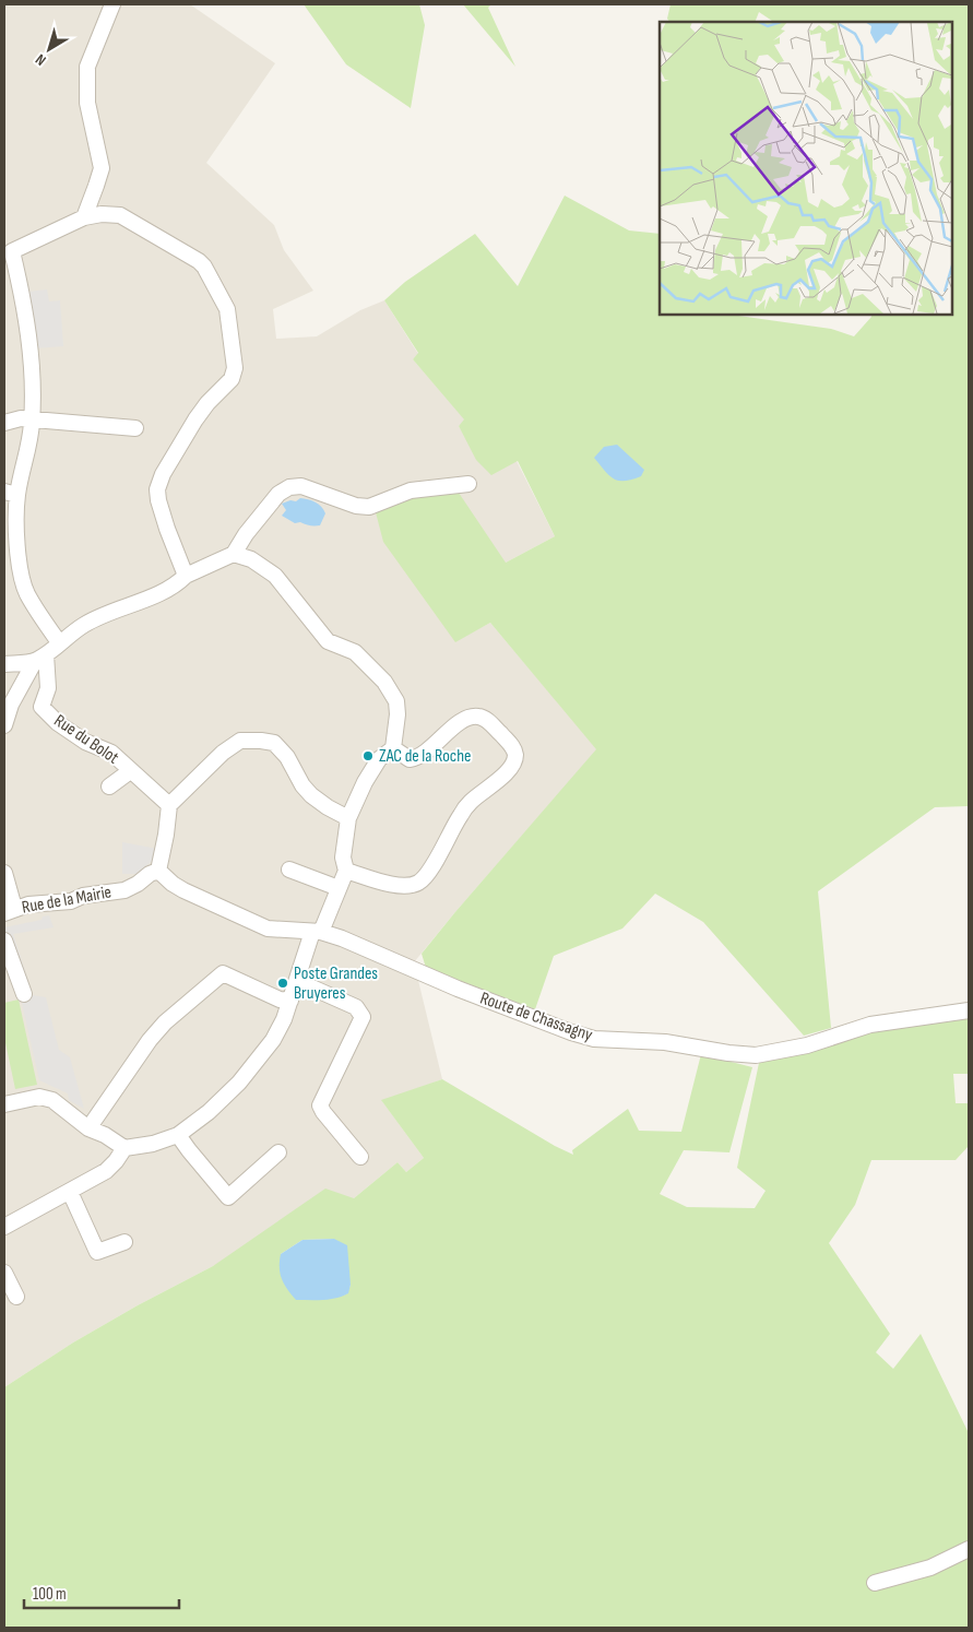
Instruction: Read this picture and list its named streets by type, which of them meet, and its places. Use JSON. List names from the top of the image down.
{
  "streets": {
    "street": ["Rue du Bolot", "Rue de la Mairie", "Route de Chassagny"]
  },
  "crossings": [
    ["Rue du Bolot", "Rue de la Mairie"],
    ["Rue du Bolot", "Route de Chassagny"],
    ["Rue de la Mairie", "Route de Chassagny"]
  ],
  "places": ["ZAC de la Roche", "Poste Grandes Bruyeres"],
  "scale_bar": "100 m",
  "north": "bottom left"
}
